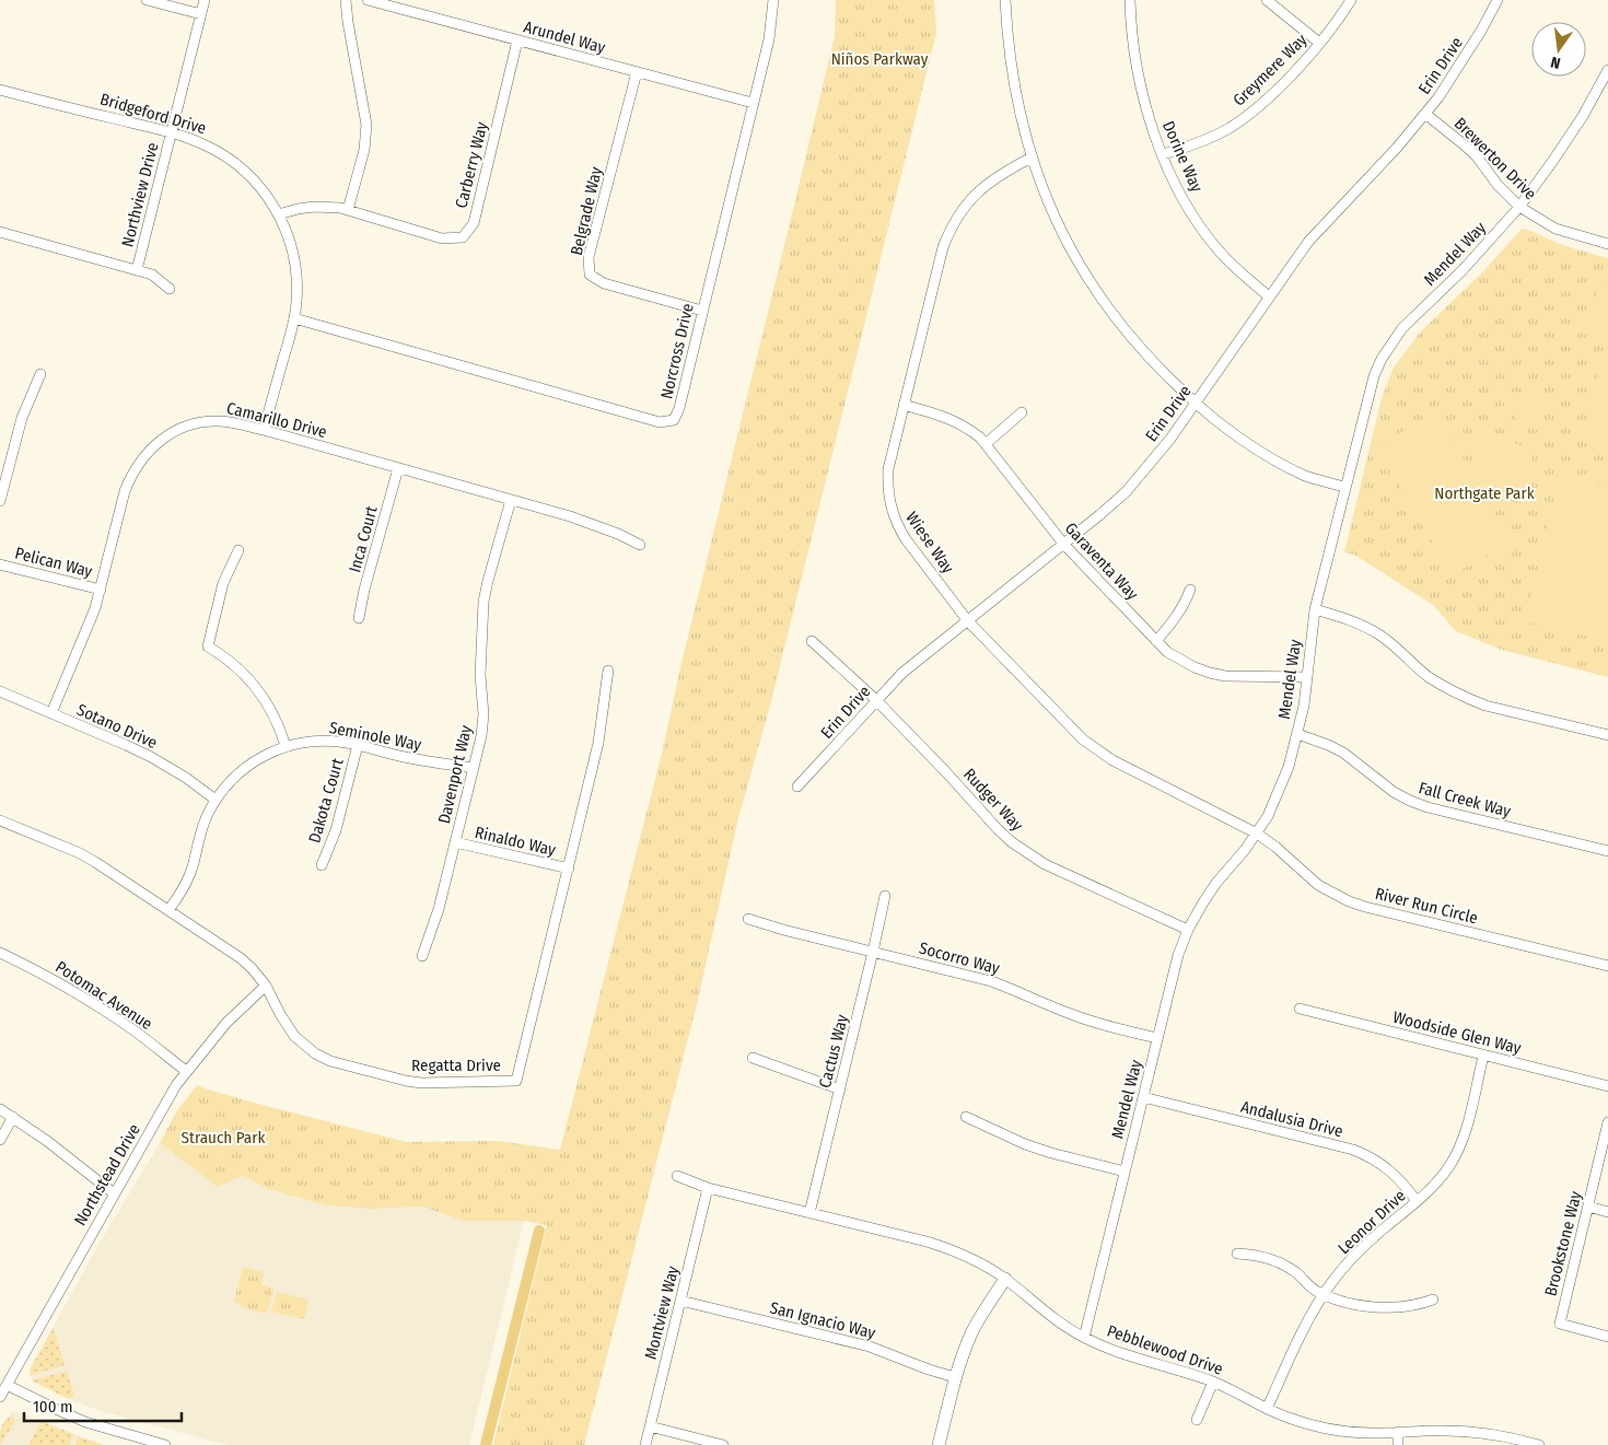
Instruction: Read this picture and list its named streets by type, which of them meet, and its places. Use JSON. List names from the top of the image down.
{
  "streets": {
    "street": [
      "Arundel Way",
      "Erin Drive",
      "Greymere Way",
      "Bridgeford Drive",
      "Dorine Way",
      "Brewerton Drive",
      "Carberry Way",
      "Northview Drive",
      "Belgrade Way",
      "Mendel Way",
      "Norcross Drive",
      "Camarillo Drive",
      "Inca Court",
      "Wiese Way",
      "Garaventa Way",
      "Pelican Way",
      "Sotano Drive",
      "Seminole Way",
      "Davenport Way",
      "Rudger Way",
      "Fall Creek Way",
      "Dakota Court",
      "Rinaldo Way",
      "River Run Circle",
      "Socorro Way",
      "Potomac Avenue",
      "Woodside Glen Way",
      "Cactus Way",
      "Regatta Drive",
      "Andalusia Drive",
      "Northstead Drive",
      "Leonor Drive",
      "Brookstone Way",
      "Montview Way",
      "San Ignacio Way",
      "Pebblewood Drive"
    ]
  },
  "crossings": [
    ["Arundel Way", "Carberry Way"],
    ["Arundel Way", "Belgrade Way"],
    ["Arundel Way", "Norcross Drive"],
    ["Erin Drive", "Dorine Way"],
    ["Erin Drive", "Brewerton Drive"],
    ["Erin Drive", "Wiese Way"],
    ["Erin Drive", "Garaventa Way"],
    ["Erin Drive", "Rudger Way"],
    ["Greymere Way", "Dorine Way"],
    ["Bridgeford Drive", "Carberry Way"],
    ["Bridgeford Drive", "Northview Drive"],
    ["Bridgeford Drive", "Norcross Drive"],
    ["Bridgeford Drive", "Camarillo Drive"],
    ["Brewerton Drive", "Mendel Way"],
    ["Belgrade Way", "Norcross Drive"],
    ["Mendel Way", "Wiese Way"],
    ["Mendel Way", "Garaventa Way"],
    ["Mendel Way", "Rudger Way"],
    ["Mendel Way", "Fall Creek Way"],
    ["Mendel Way", "River Run Circle"],
    ["Mendel Way", "Socorro Way"],
    ["Mendel Way", "Andalusia Drive"],
    ["Mendel Way", "Pebblewood Drive"],
    ["Camarillo Drive", "Inca Court"],
    ["Camarillo Drive", "Pelican Way"],
    ["Camarillo Drive", "Sotano Drive"],
    ["Camarillo Drive", "Davenport Way"],
    ["Wiese Way", "Garaventa Way"],
    ["Wiese Way", "River Run Circle"],
    ["Sotano Drive", "Seminole Way"],
    ["Seminole Way", "Davenport Way"],
    ["Seminole Way", "Dakota Court"],
    ["Seminole Way", "Regatta Drive"],
    ["Davenport Way", "Rinaldo Way"],
    ["Rinaldo Way", "Regatta Drive"],
    ["Socorro Way", "Cactus Way"],
    ["Potomac Avenue", "Northstead Drive"],
    ["Woodside Glen Way", "Leonor Drive"],
    ["Cactus Way", "Pebblewood Drive"],
    ["Regatta Drive", "Northstead Drive"],
    ["Andalusia Drive", "Leonor Drive"],
    ["Leonor Drive", "Pebblewood Drive"],
    ["Montview Way", "San Ignacio Way"],
    ["Montview Way", "Pebblewood Drive"]
  ],
  "parks": ["Niños Parkway", "Northgate Park", "Strauch Park"],
  "scale_bar": "100 m",
  "north": "bottom"
}
